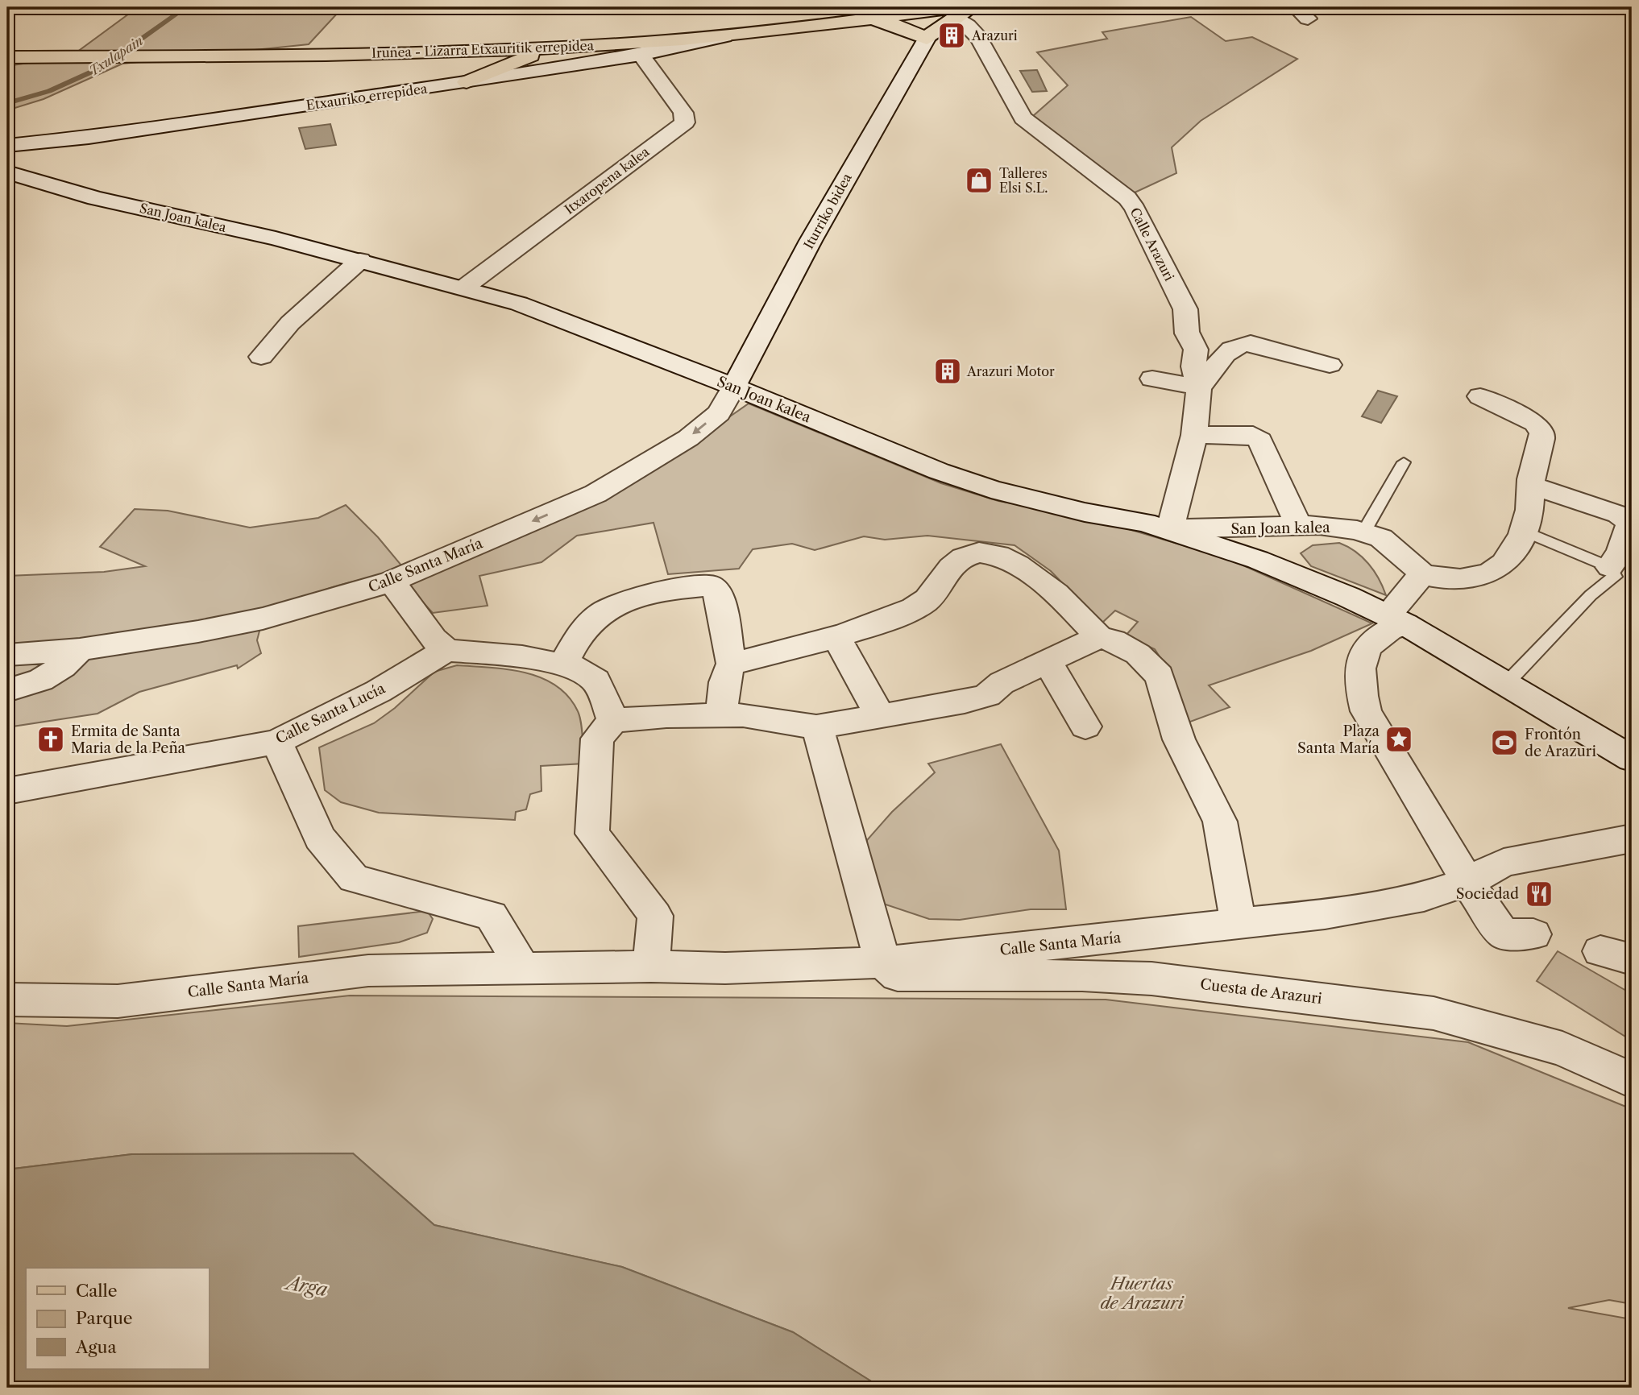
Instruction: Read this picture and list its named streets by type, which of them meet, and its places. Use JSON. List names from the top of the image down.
{
  "streets": {
    "main road": ["Iruñea - Lizarra Etxauritik errepidea"],
    "street": [
      "Etxauriko errepidea",
      "Itxaropena kalea",
      "Iturriko bidea",
      "San Joan kalea",
      "Calle Arazuri",
      "Calle Santa María",
      "Calle Santa Lucía",
      "Cuesta de Arazuri"
    ]
  },
  "crossings": [
    ["Iruñea - Lizarra Etxauritik errepidea", "Etxauriko errepidea"],
    ["Iruñea - Lizarra Etxauritik errepidea", "Calle Arazuri"],
    ["Etxauriko errepidea", "Itxaropena kalea"],
    ["Itxaropena kalea", "San Joan kalea"],
    ["Iturriko bidea", "San Joan kalea"],
    ["Iturriko bidea", "Calle Santa María"],
    ["San Joan kalea", "Calle Santa María"],
    ["Calle Santa María", "Cuesta de Arazuri"]
  ],
  "water": ["Txulapain", "Arga"],
  "parks": ["Huertas de Arazuri"],
  "places": {
    "building": ["Arazuri", "Arazuri Motor"],
    "shop": ["Talleres Elsi S.L."],
    "church": ["Ermita de Santa Maria de la Peña"],
    "place": ["Plaza Santa María"],
    "sports": ["Frontón de Arazuri"],
    "restaurant": ["Sociedad"]
  },
  "legend": ["Calle", "Parque", "Agua"]
}
